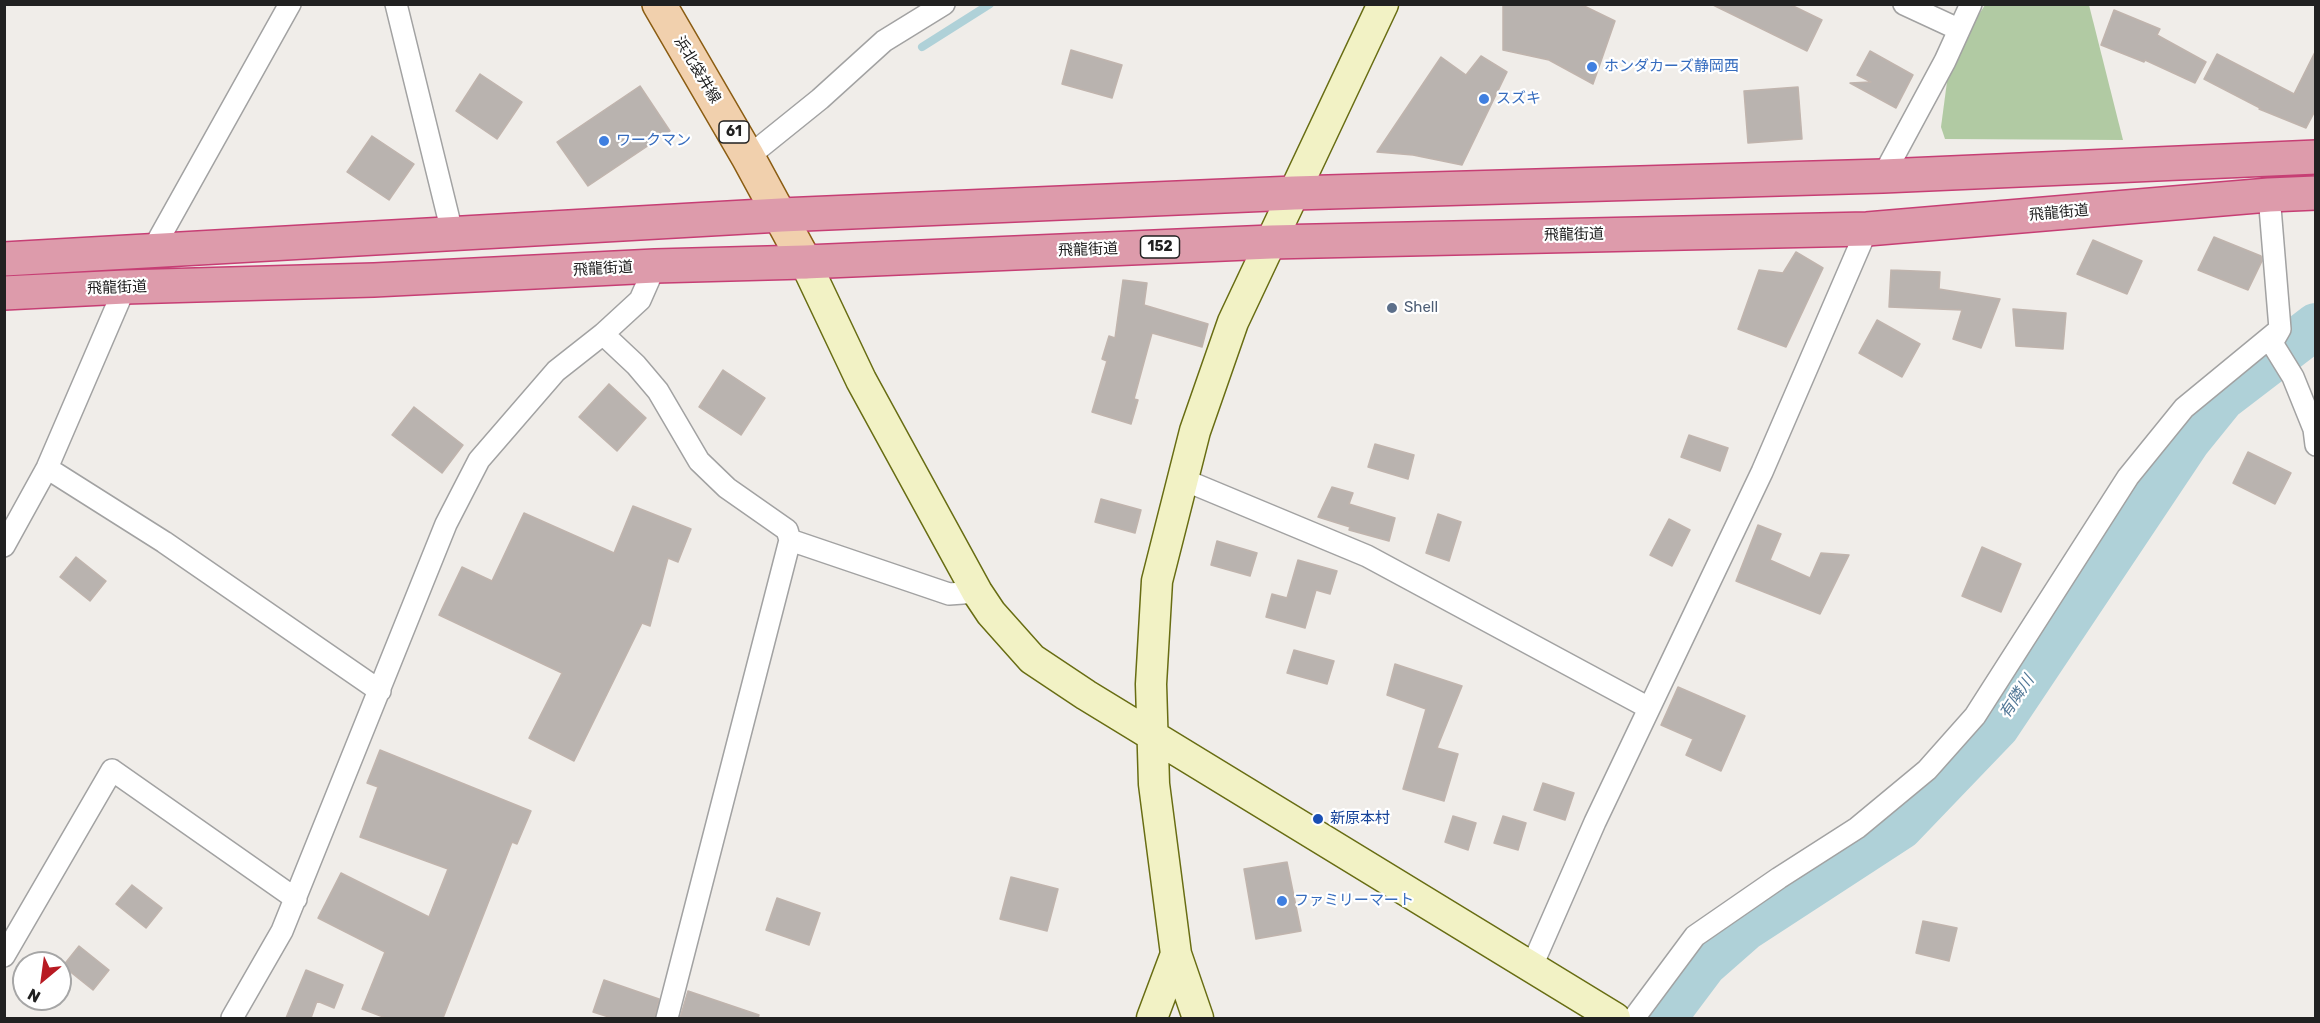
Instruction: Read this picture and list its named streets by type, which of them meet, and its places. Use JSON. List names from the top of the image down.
{
  "streets": {
    "highway": ["飛龍街道", "152"],
    "main road": ["浜北袋井線", "61"]
  },
  "crossings": [
    ["浜北袋井線", "飛龍街道"]
  ],
  "water": ["有隣川"],
  "places": [
    "ホンダカーズ静岡西",
    "スズキ",
    "ワークマン",
    "Shell",
    "新原本村",
    "ファミリーマート"
  ],
  "north": "bottom left"
}
